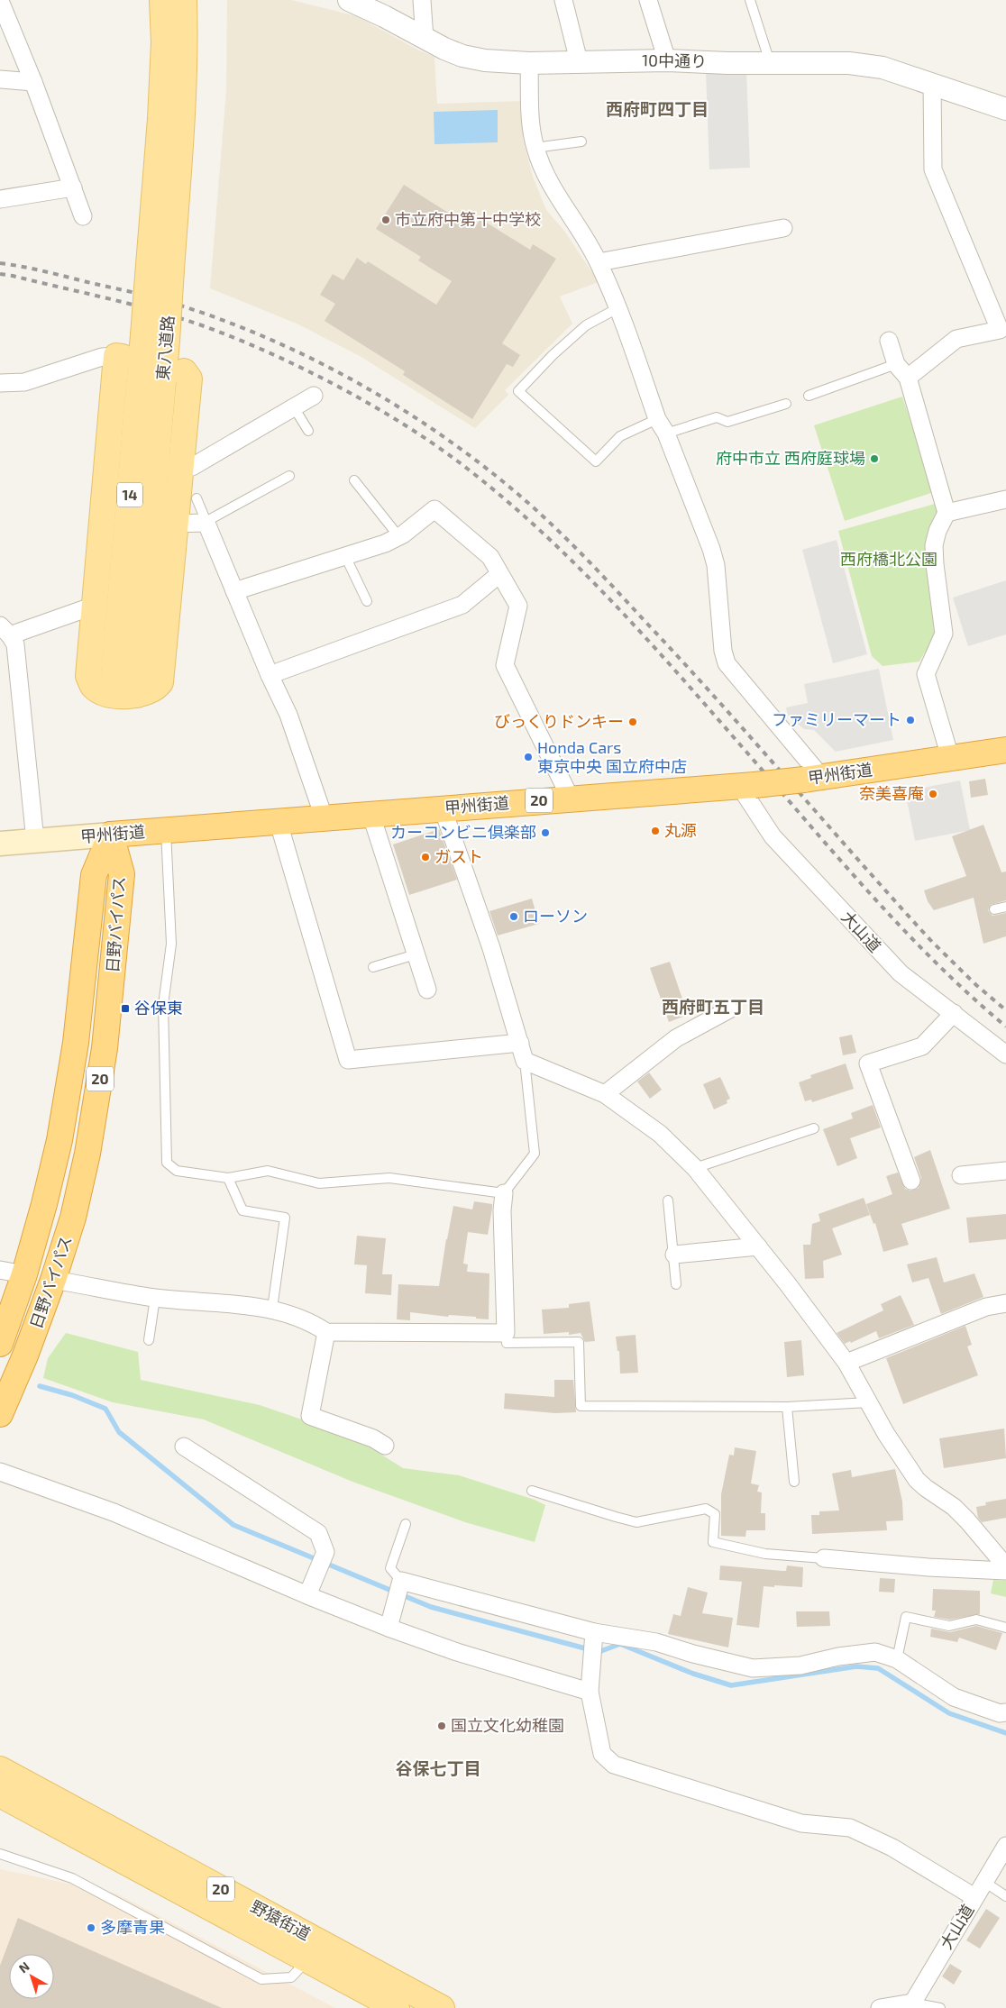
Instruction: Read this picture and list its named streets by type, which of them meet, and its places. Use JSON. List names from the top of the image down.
{
  "streets": {
    "highway": ["甲州街道", "20", "日野バイパス"],
    "main road": ["東八道路", "14", "野猿街道"],
    "street": ["10中通り", "大山道"]
  },
  "crossings": [
    ["甲州街道", "日野バイパス"],
    ["甲州街道", "大山道"]
  ],
  "districts": ["西府町四丁目", "西府町五丁目", "谷保七丁目"],
  "parks": ["西府橋北公園"],
  "places": {
    "other": [
      "市立府中第十中学校",
      "府中市立 西府庭球場",
      "ファミリーマート",
      "びっくりドンキー",
      "Honda Cars 東京中央 国立府中店",
      "奈美喜庵",
      "丸源",
      "カーコンビニ倶楽部",
      "ガスト",
      "ローソン",
      "国立文化幼稚園",
      "多摩青果"
    ],
    "transit": ["谷保東"]
  },
  "north": "top left"
}
